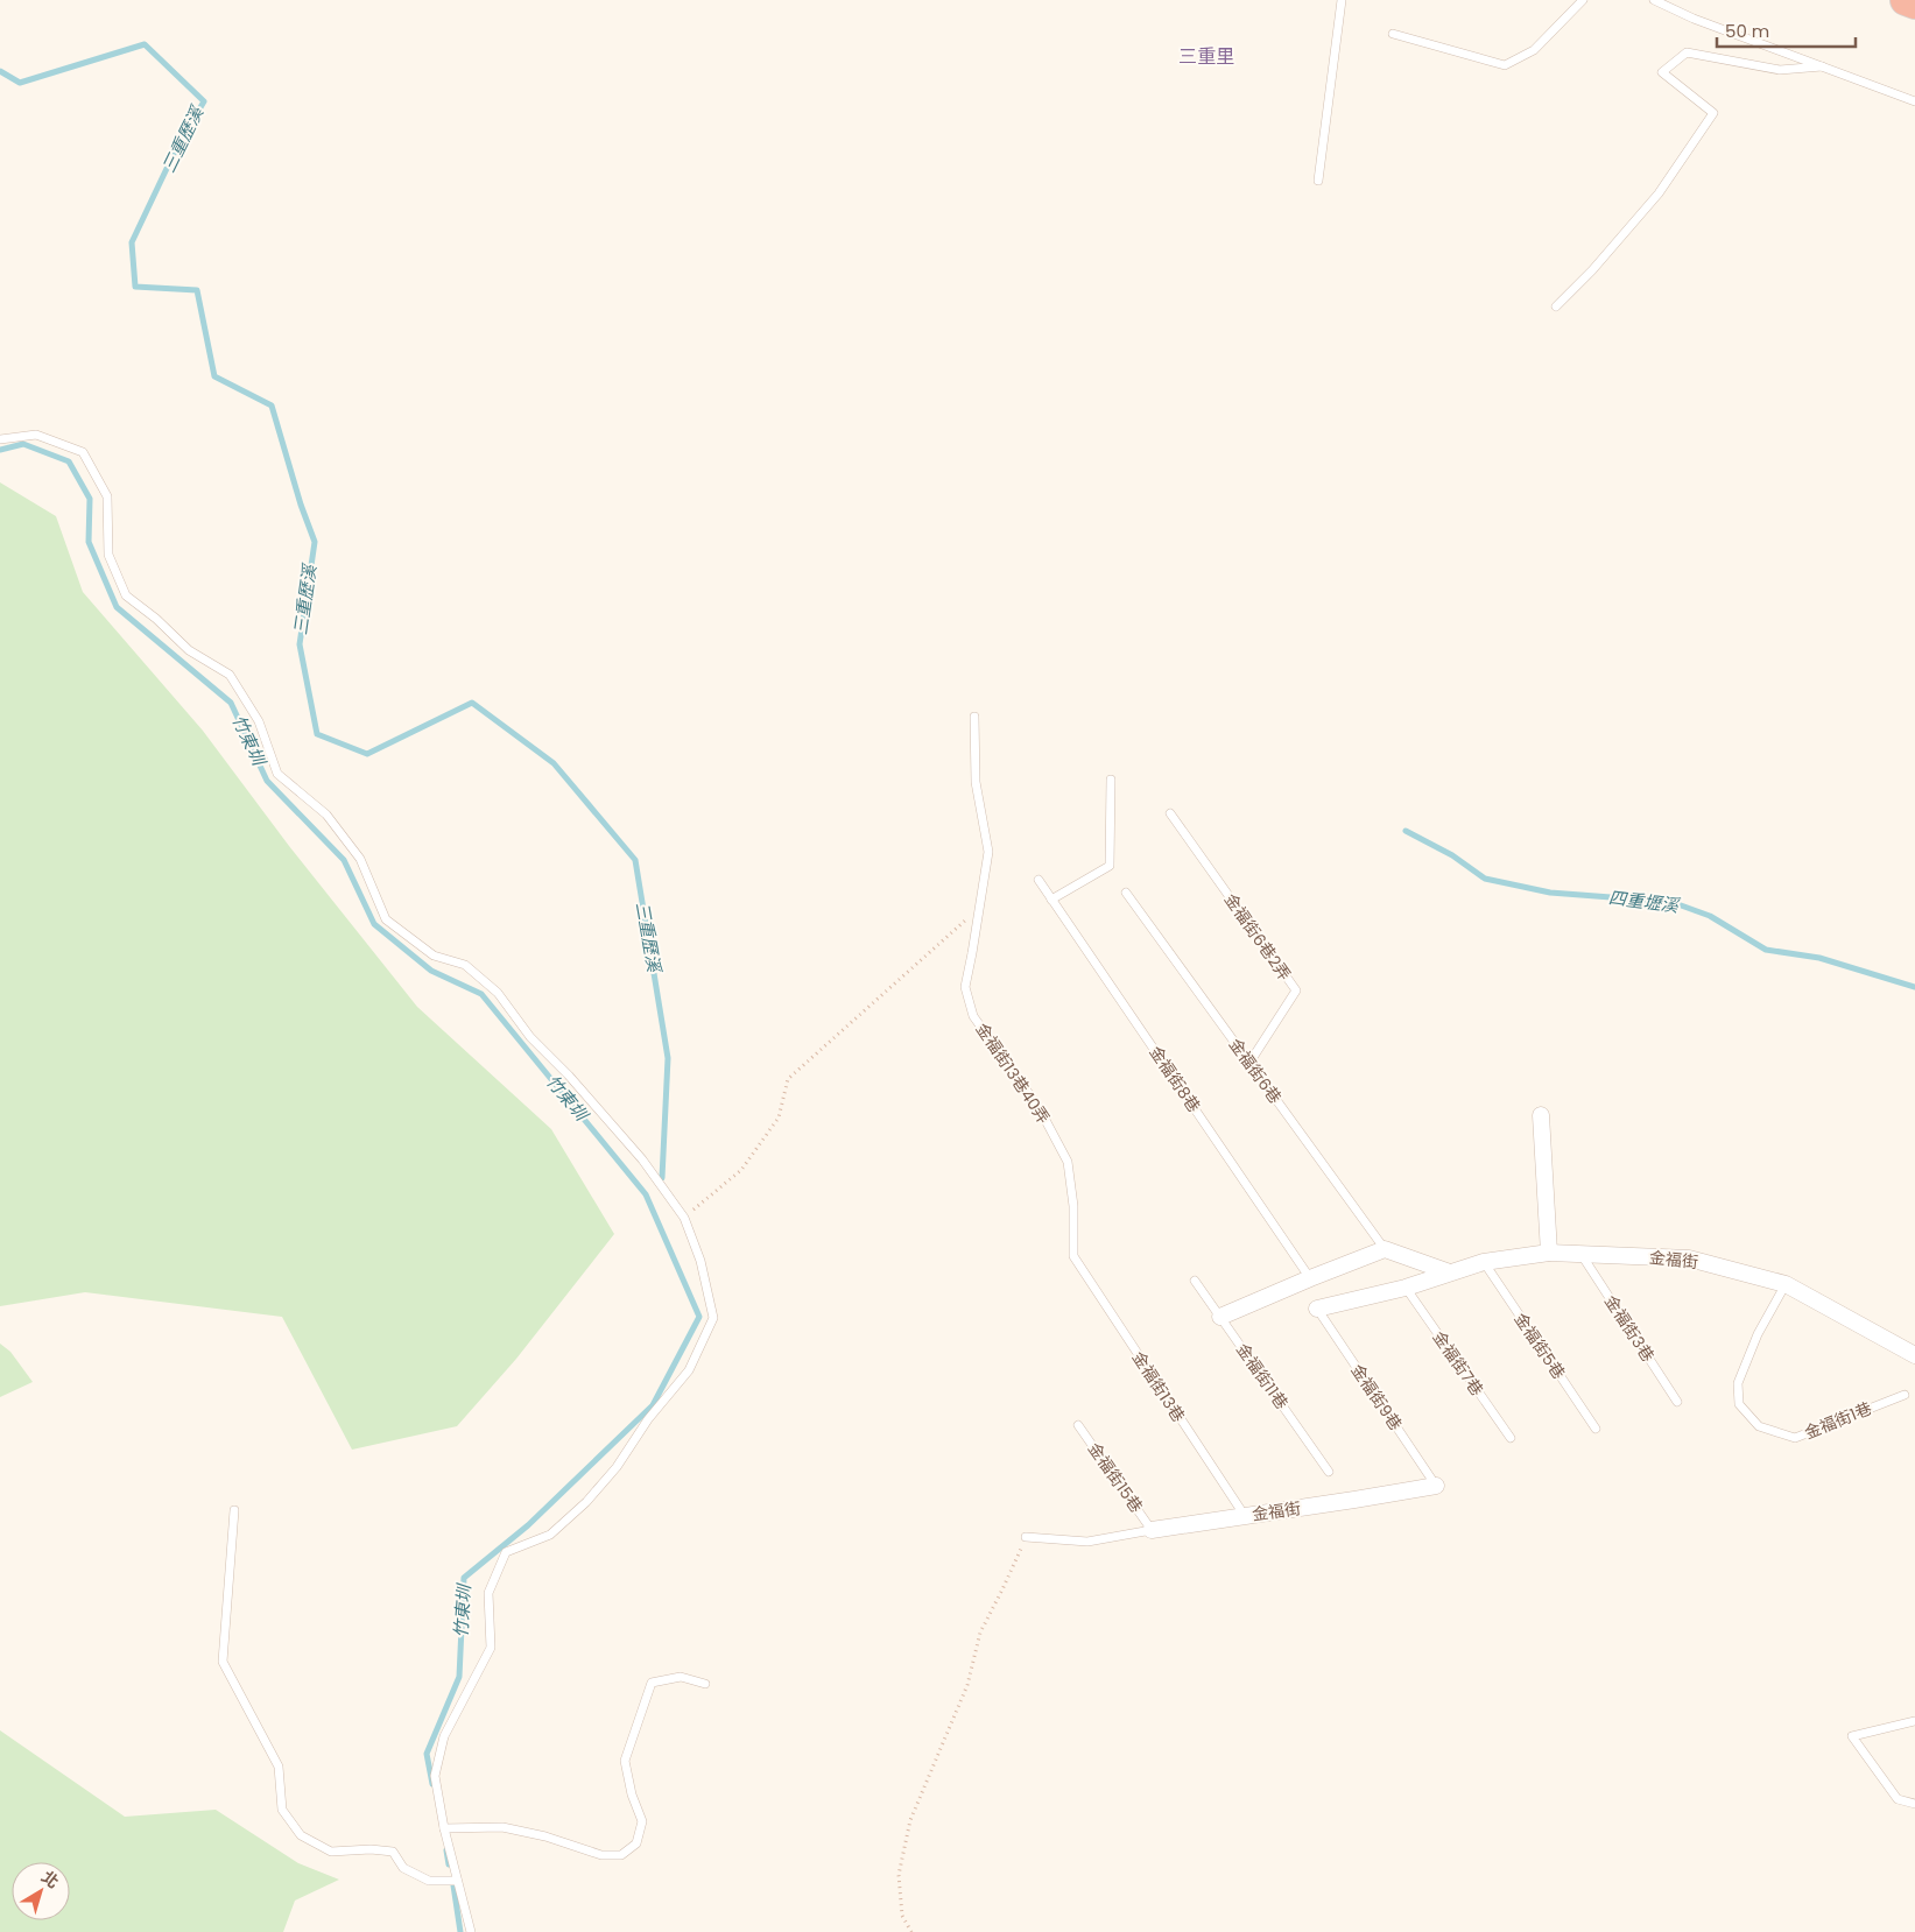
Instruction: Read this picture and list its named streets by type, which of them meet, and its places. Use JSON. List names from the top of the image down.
{
  "streets": {
    "street": ["金福街"],
    "lane": [
      "金福街6巷2弄",
      "金福街6巷",
      "金福街13巷40弄",
      "金福街8巷",
      "金福街3巷",
      "金福街5巷",
      "金福街7巷",
      "金福街11巷",
      "金福街13巷",
      "金福街9巷",
      "金福街1巷",
      "金福街15巷"
    ]
  },
  "crossings": [
    ["金福街6巷2弄", "金福街6巷"],
    ["金福街13巷40弄", "金福街13巷"],
    ["金福街", "金福街3巷"],
    ["金福街", "金福街5巷"],
    ["金福街", "金福街7巷"],
    ["金福街", "金福街13巷"],
    ["金福街", "金福街9巷"],
    ["金福街", "金福街1巷"],
    ["金福街", "金福街15巷"]
  ],
  "districts": ["三重里"],
  "water": ["三重歷溪", "竹東圳", "四重壢溪"],
  "scale_bar": "50 m",
  "north": "top right"
}
